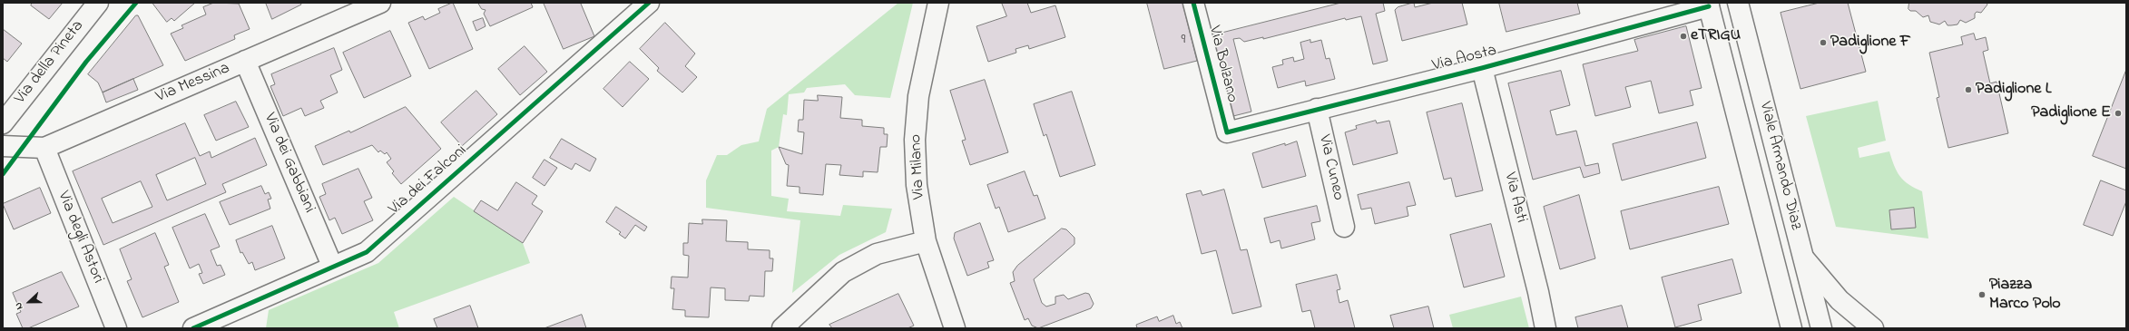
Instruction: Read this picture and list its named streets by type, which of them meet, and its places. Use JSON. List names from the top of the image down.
{
  "streets": {
    "street": [
      "Via Aosta",
      "Via della Pineta",
      "Via Bolzano",
      "Via Messina",
      "Via dei Gabbiani",
      "Viale Armando Diaz",
      "Via Milano",
      "Via Cuneo",
      "Via dei Falconi",
      "Via Asti",
      "Via degli Astori"
    ]
  },
  "crossings": [
    ["Via Aosta", "Via Bolzano"],
    ["Via Aosta", "Viale Armando Diaz"],
    ["Via Aosta", "Via Cuneo"],
    ["Via Aosta", "Via Asti"],
    ["Via Messina", "Via dei Gabbiani"],
    ["Via Messina", "Via degli Astori"],
    ["Via dei Gabbiani", "Via dei Falconi"]
  ],
  "places": [
    "eTRIGU",
    "Padiglione F",
    "Padiglione L",
    "Padiglione E",
    "Piazza Marco Polo"
  ],
  "house_numbers": ["9"],
  "north": "left"
}
